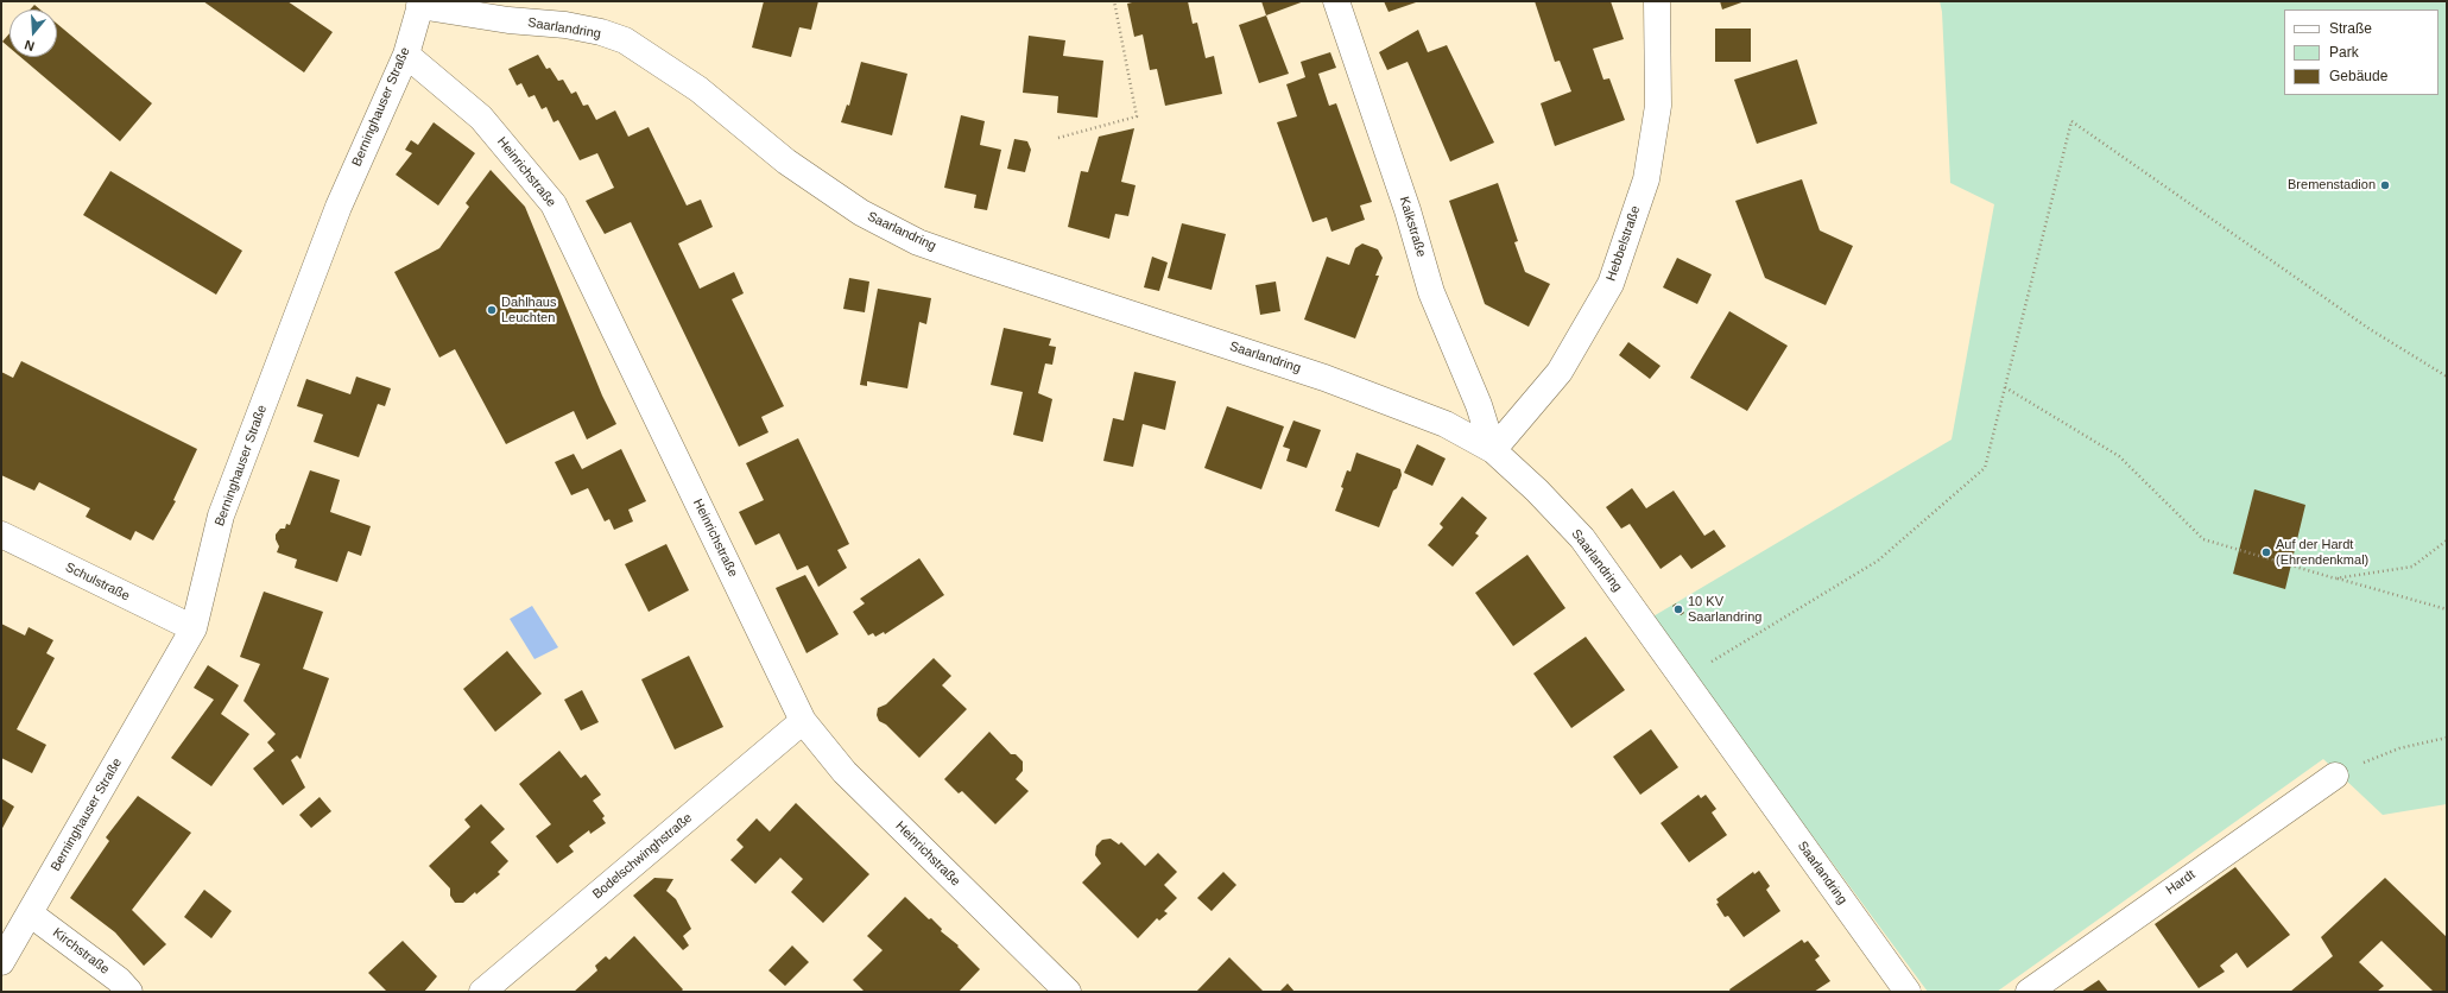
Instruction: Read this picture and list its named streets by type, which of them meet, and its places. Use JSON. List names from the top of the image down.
{
  "streets": {
    "street": [
      "Saarlandring",
      "Berninghauser Straße",
      "Heinrichstraße",
      "Kalkstraße",
      "Hebbelstraße",
      "Schulstraße",
      "Bodelschwinghstraße",
      "Hardt",
      "Kirchstraße"
    ]
  },
  "crossings": [
    ["Saarlandring", "Berninghauser Straße"],
    ["Saarlandring", "Kalkstraße"],
    ["Saarlandring", "Hebbelstraße"],
    ["Berninghauser Straße", "Heinrichstraße"],
    ["Berninghauser Straße", "Schulstraße"],
    ["Berninghauser Straße", "Kirchstraße"],
    ["Heinrichstraße", "Bodelschwinghstraße"],
    ["Kalkstraße", "Hebbelstraße"]
  ],
  "places": [
    "Bremenstadion",
    "Dahlhaus Leuchten",
    "Auf der Hardt (Ehrendenkmal)",
    "10 KV Saarlandring"
  ],
  "legend": ["Straße", "Park", "Gebäude"],
  "north": "bottom"
}
